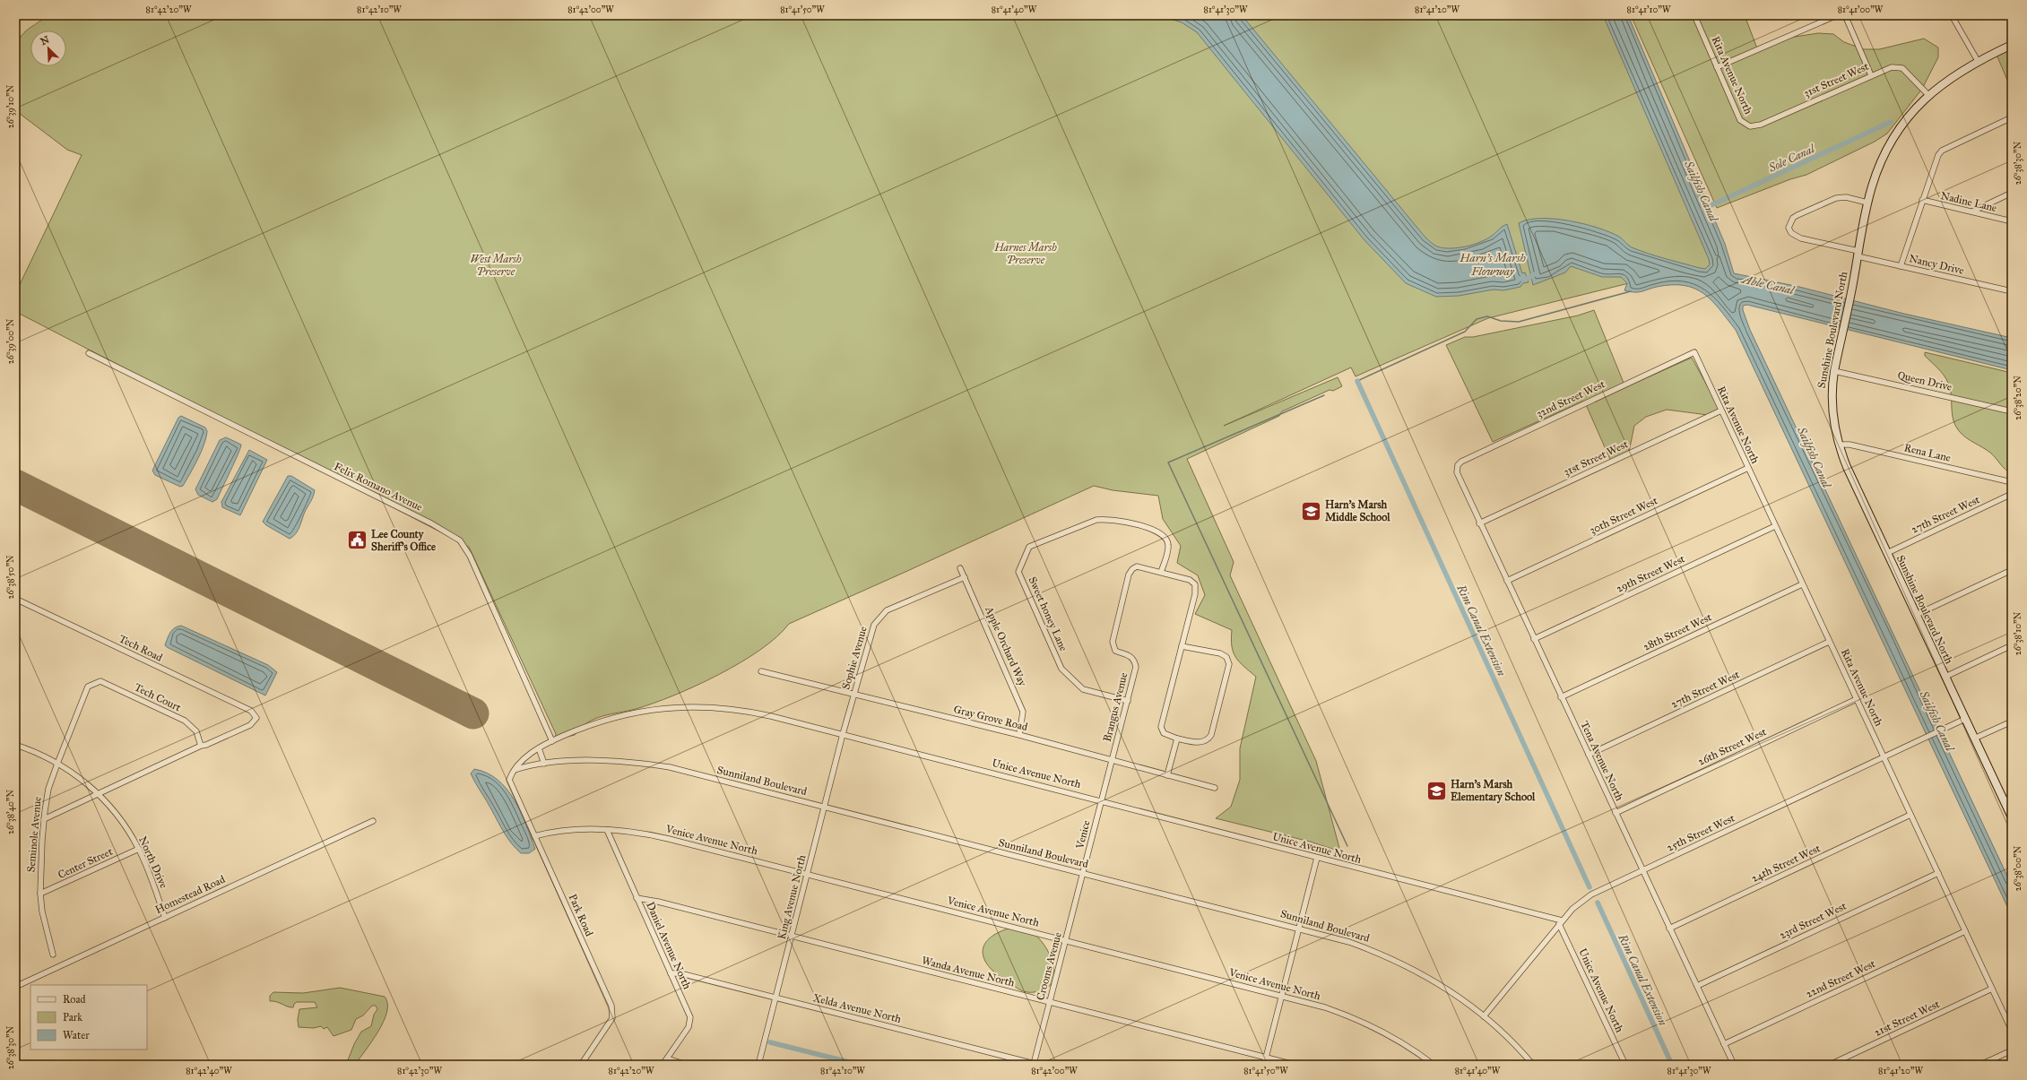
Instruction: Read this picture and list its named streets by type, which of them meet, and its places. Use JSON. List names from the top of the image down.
{
  "streets": {
    "street": [
      "Rita Avenue North",
      "31st Street West",
      "Nadine Lane",
      "Nancy Drive",
      "Sunshine Boulevard North",
      "Queen Drive",
      "32nd Street West",
      "Rena Lane",
      "Felix Romano Avenue",
      "27th Street West",
      "30th Street West",
      "29th Street West",
      "Sweet honey Lane",
      "28th Street West",
      "Apple Orchard Way",
      "Tech Road",
      "Sophie Avenue",
      "Tech Court",
      "Brangus Avenue",
      "Gray Grove Road",
      "26th Street West",
      "Tena Avenue North",
      "Unice Avenue North",
      "Sunniland Boulevard",
      "25th Street West",
      "Seminole Avenue",
      "Venice",
      "Venice Avenue North",
      "North Drive",
      "Center Street",
      "24th Street West",
      "Homestead Road",
      "King Avenue North",
      "Park Road",
      "23rd Street West",
      "Daniel Avenue North",
      "Crooms Avenue",
      "Wanda Avenue North",
      "22nd Street West",
      "Xelda Avenue North",
      "21st Street West"
    ]
  },
  "crossings": [
    ["Rita Avenue North", "31st Street West"],
    ["Rita Avenue North", "32nd Street West"],
    ["Rita Avenue North", "27th Street West"],
    ["Rita Avenue North", "30th Street West"],
    ["Rita Avenue North", "29th Street West"],
    ["Rita Avenue North", "28th Street West"],
    ["Rita Avenue North", "26th Street West"],
    ["Rita Avenue North", "25th Street West"],
    ["Rita Avenue North", "24th Street West"],
    ["Rita Avenue North", "23rd Street West"],
    ["Rita Avenue North", "22nd Street West"],
    ["Rita Avenue North", "21st Street West"],
    ["31st Street West", "Sunshine Boulevard North"],
    ["31st Street West", "Tena Avenue North"],
    ["Nancy Drive", "Sunshine Boulevard North"],
    ["Sunshine Boulevard North", "Queen Drive"],
    ["Sunshine Boulevard North", "Rena Lane"],
    ["Sunshine Boulevard North", "27th Street West"],
    ["Sunshine Boulevard North", "25th Street West"],
    ["32nd Street West", "Tena Avenue North"],
    ["Felix Romano Avenue", "Unice Avenue North"],
    ["27th Street West", "Tena Avenue North"],
    ["30th Street West", "Tena Avenue North"],
    ["29th Street West", "Tena Avenue North"],
    ["Sweet honey Lane", "Brangus Avenue"],
    ["28th Street West", "Tena Avenue North"],
    ["Apple Orchard Way", "Sophie Avenue"],
    ["Apple Orchard Way", "Gray Grove Road"],
    ["Tech Road", "Tech Court"],
    ["Sophie Avenue", "Gray Grove Road"],
    ["Sophie Avenue", "Unice Avenue North"],
    ["Sophie Avenue", "King Avenue North"],
    ["Tech Court", "Seminole Avenue"],
    ["Brangus Avenue", "Gray Grove Road"],
    ["Brangus Avenue", "Unice Avenue North"],
    ["Brangus Avenue", "Venice"],
    ["26th Street West", "Tena Avenue North"],
    ["Tena Avenue North", "25th Street West"],
    ["Tena Avenue North", "24th Street West"],
    ["Tena Avenue North", "23rd Street West"],
    ["Tena Avenue North", "22nd Street West"],
    ["Unice Avenue North", "Sunniland Boulevard"],
    ["Unice Avenue North", "25th Street West"],
    ["Unice Avenue North", "Venice"],
    ["Unice Avenue North", "King Avenue North"],
    ["Unice Avenue North", "Park Road"],
    ["Sunniland Boulevard", "25th Street West"],
    ["Sunniland Boulevard", "Venice"],
    ["Sunniland Boulevard", "King Avenue North"],
    ["Sunniland Boulevard", "Park Road"],
    ["Sunniland Boulevard", "Crooms Avenue"],
    ["Seminole Avenue", "North Drive"],
    ["Seminole Avenue", "Center Street"],
    ["Venice", "Crooms Avenue"],
    ["Venice Avenue North", "King Avenue North"],
    ["Venice Avenue North", "Park Road"],
    ["Venice Avenue North", "Daniel Avenue North"],
    ["Venice Avenue North", "Crooms Avenue"],
    ["North Drive", "Center Street"],
    ["North Drive", "Homestead Road"],
    ["King Avenue North", "Wanda Avenue North"],
    ["King Avenue North", "Xelda Avenue North"],
    ["Daniel Avenue North", "Wanda Avenue North"],
    ["Daniel Avenue North", "Xelda Avenue North"],
    ["Crooms Avenue", "Wanda Avenue North"],
    ["Crooms Avenue", "Xelda Avenue North"]
  ],
  "water": [
    "Sole Canal",
    "Sailfish Canal",
    "Harn's Marsh Flowway",
    "Able Canal",
    "Rim Canal Extension"
  ],
  "parks": ["Harnes Marsh Preserve", "West Marsh Preserve"],
  "places": {
    "school or university": ["Harn's Marsh Middle School", "Harn's Marsh Elementary School"],
    "public building": ["Lee County Sheriff's Office"]
  },
  "legend": ["Road", "Park", "Water"],
  "north": "top left",
  "coordinates": [
    "81°42'20\"W",
    "81°42'10\"W",
    "81°42'00\"W",
    "81°41'50\"W",
    "81°41'40\"W",
    "81°41'30\"W",
    "81°41'20\"W",
    "81°41'10\"W",
    "81°41'00\"W",
    "26°39'10\"N",
    "26°38'30\"N",
    "26°39'00\"N",
    "26°38'20\"N",
    "26°38'50\"N",
    "26°38'10\"N",
    "26°38'40\"N",
    "26°38'00\"N",
    "81°42'40\"W",
    "81°42'30\"W"
  ]
}
